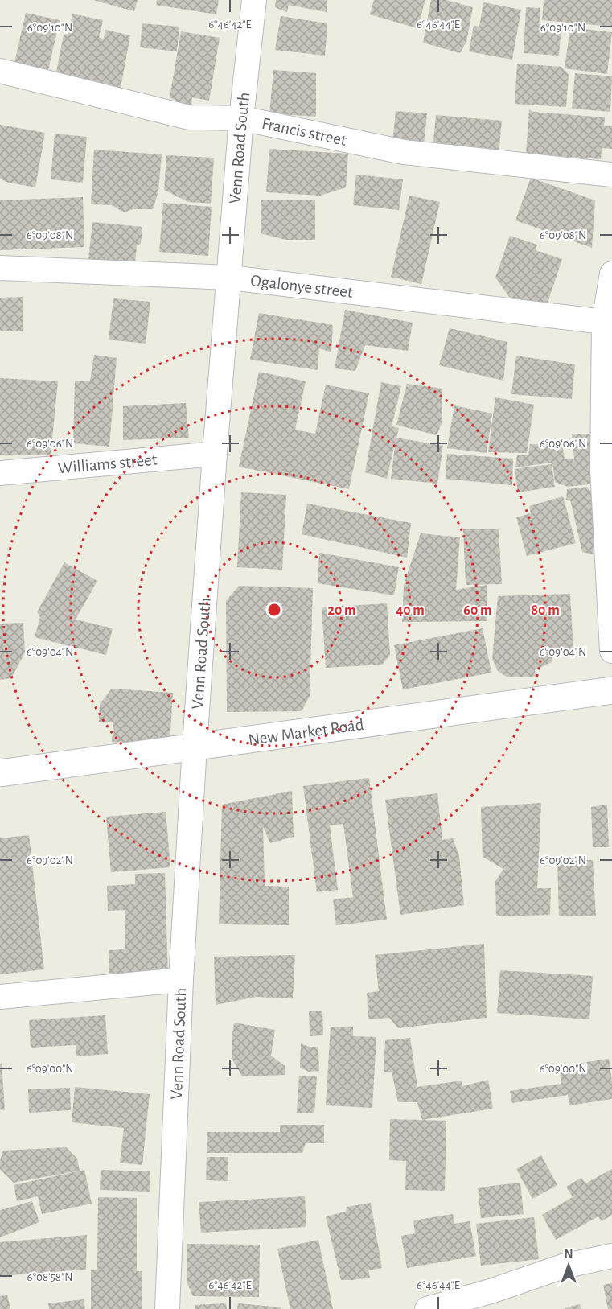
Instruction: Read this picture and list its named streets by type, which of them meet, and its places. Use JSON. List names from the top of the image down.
{
  "streets": {
    "street": [
      "Francis street",
      "Venn Road South",
      "Ogalonye street",
      "Williams street",
      "New Market Road"
    ]
  },
  "crossings": [
    ["Francis street", "Venn Road South"],
    ["Venn Road South", "Ogalonye street"],
    ["Venn Road South", "Williams street"],
    ["Venn Road South", "New Market Road"]
  ],
  "north": "top",
  "coordinates": [
    "6°46'42\"E",
    "6°46'44\"E",
    "6°09'10\"N",
    "6°09'08\"N",
    "6°09'06\"N",
    "6°09'04\"N",
    "6°09'02\"N",
    "6°09'00\"N",
    "6°08'58\"N"
  ],
  "rings": [
    "20 m",
    "40 m",
    "60 m",
    "80 m"
  ]
}
